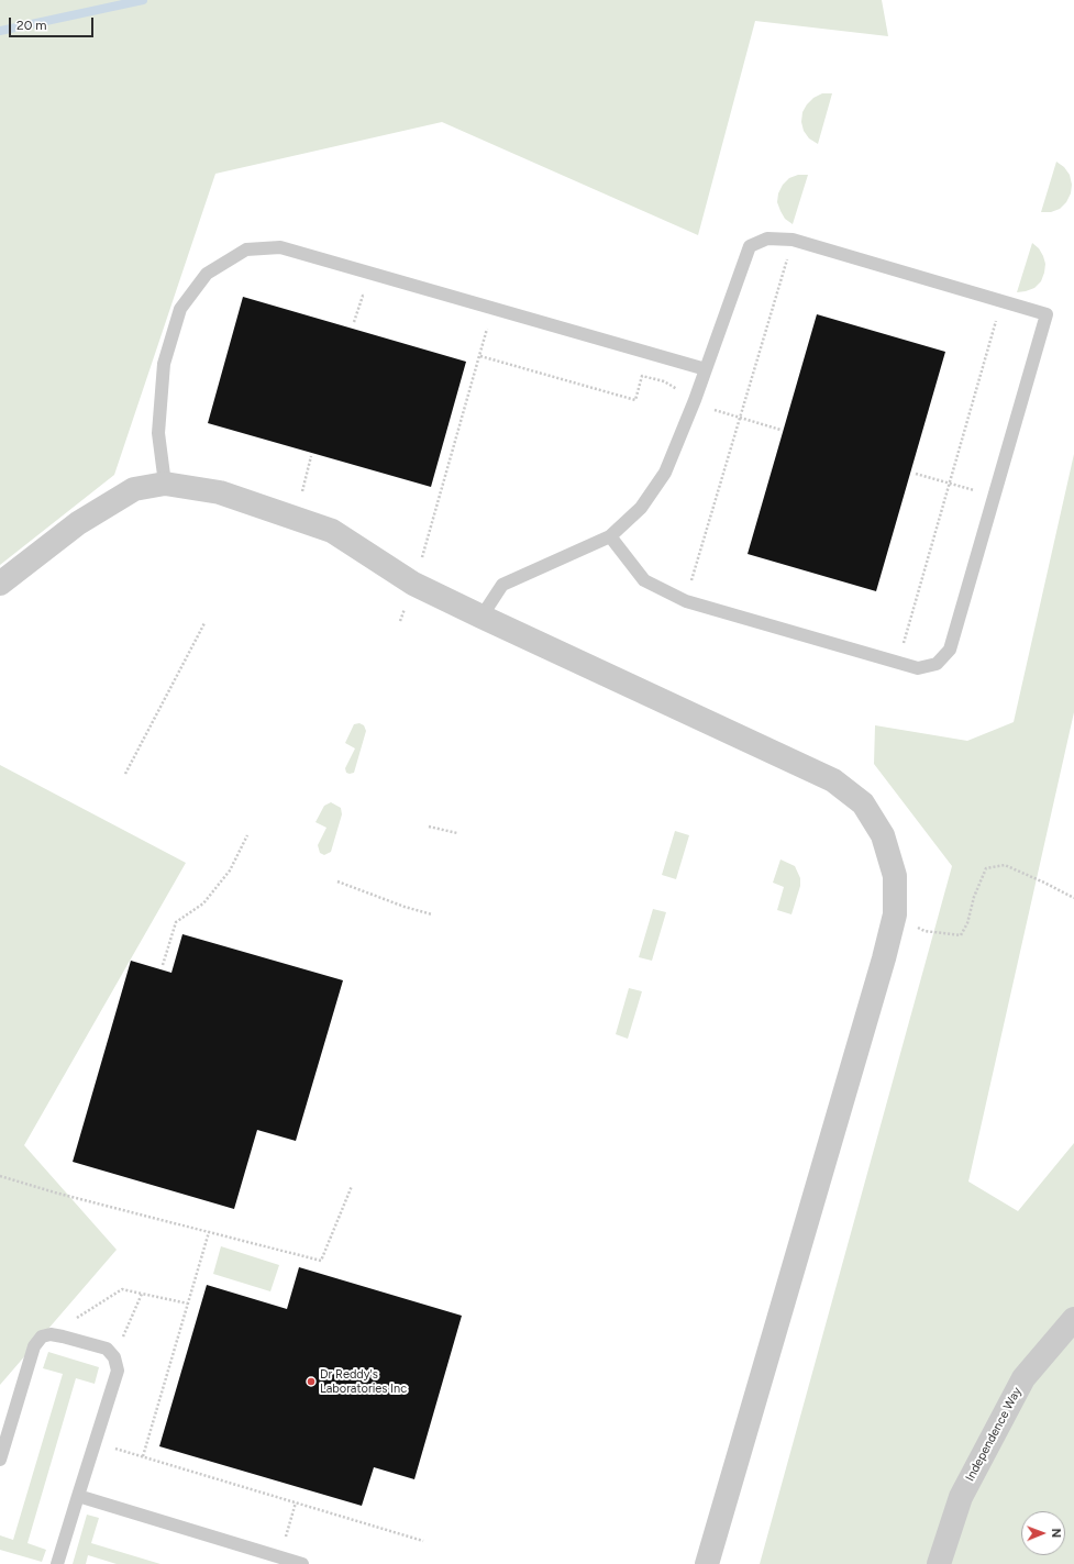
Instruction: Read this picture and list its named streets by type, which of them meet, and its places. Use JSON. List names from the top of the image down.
{
  "streets": {
    "street": ["Independence Way"]
  },
  "places": ["Dr Reddy's Laboratories Inc"],
  "scale_bar": "20 m",
  "north": "right"
}
